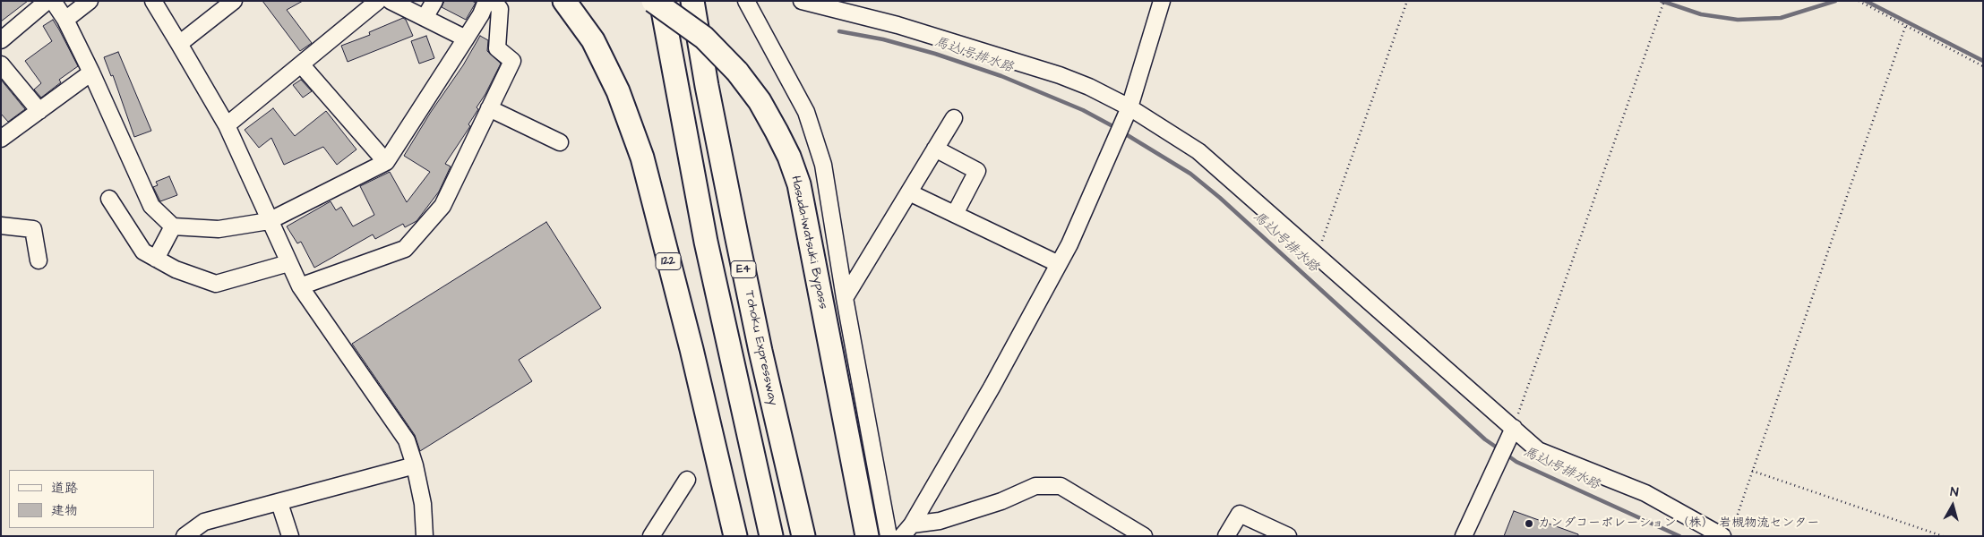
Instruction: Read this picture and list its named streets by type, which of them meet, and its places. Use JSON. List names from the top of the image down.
{
  "streets": {
    "highway": [
      "Hasuda-Iwatsuki Bypass",
      "122",
      "E4",
      "Tohoku Expressway"
    ]
  },
  "water": ["馬込1号排水路"],
  "places": ["カンダコーポレーション（株） 岩槻物流センター"],
  "legend": ["道路", "建物"],
  "north": "top"
}
